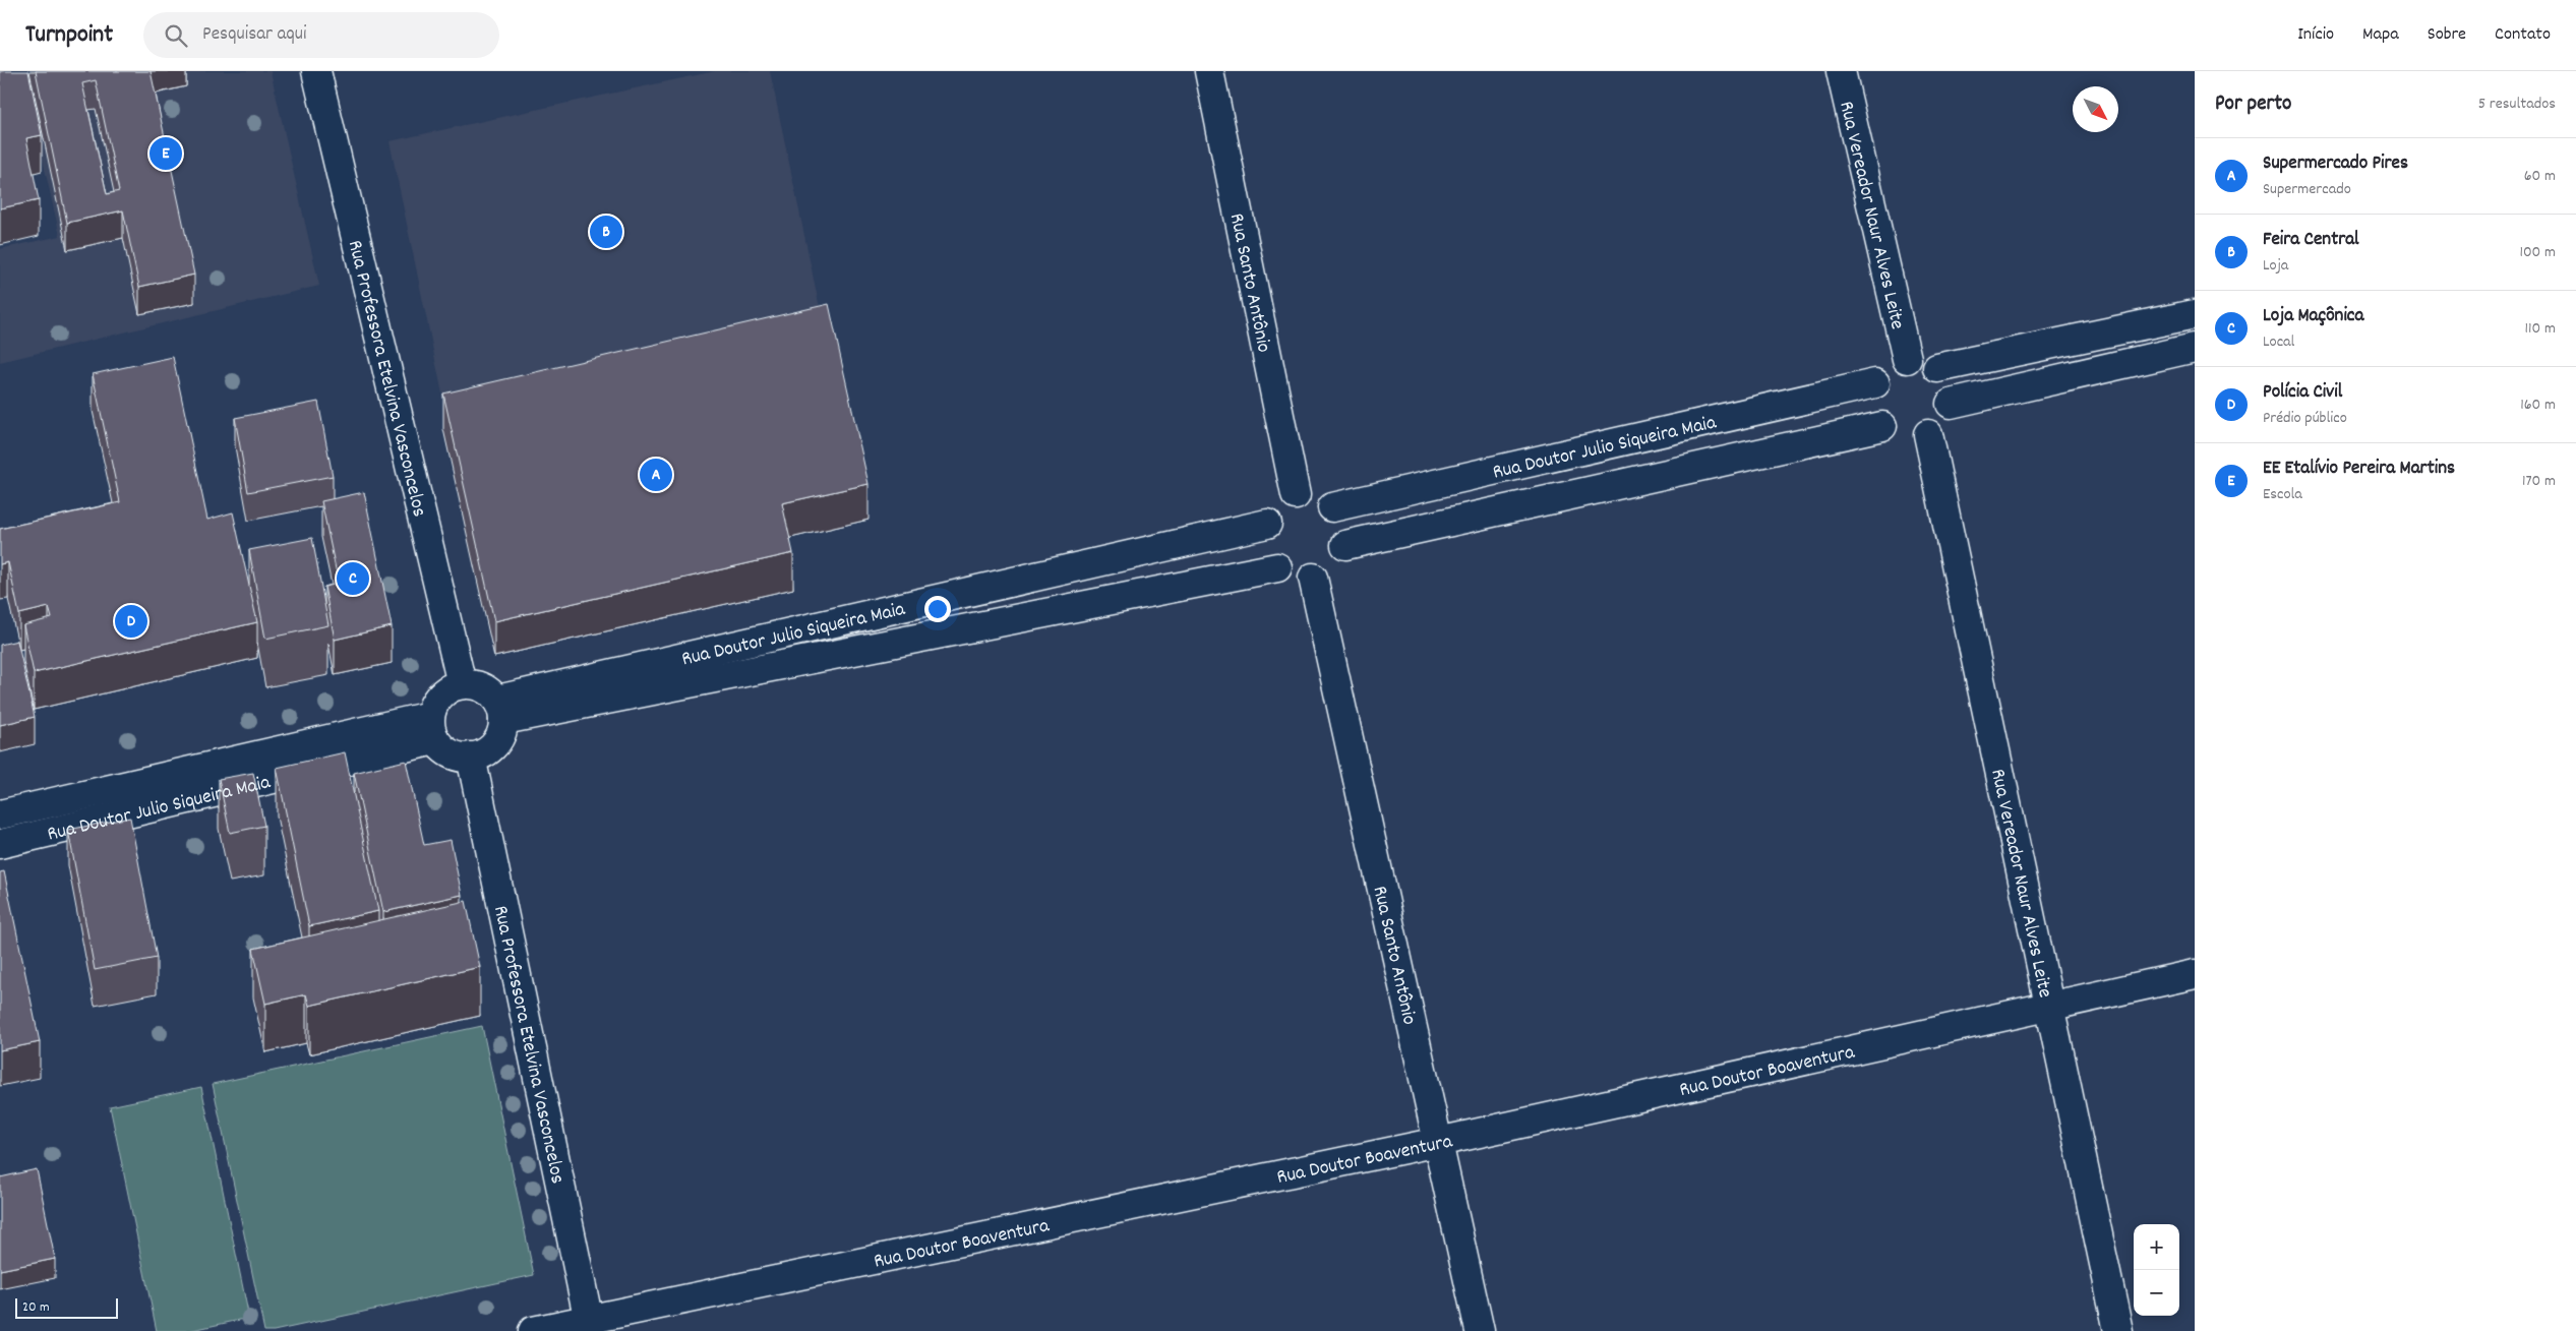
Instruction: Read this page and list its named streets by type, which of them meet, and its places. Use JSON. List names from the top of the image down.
{
  "streets": {
    "street": [
      "Rua Vereador Naur Alves Leite",
      "Rua Santo Antônio",
      "Rua Professora Etelvina Vasconcelos",
      "Rua Doutor Julio Siqueira Maia",
      "Rua Doutor Boaventura"
    ]
  },
  "crossings": [
    ["Rua Vereador Naur Alves Leite", "Rua Doutor Julio Siqueira Maia"],
    ["Rua Vereador Naur Alves Leite", "Rua Doutor Boaventura"],
    ["Rua Santo Antônio", "Rua Doutor Julio Siqueira Maia"],
    ["Rua Santo Antônio", "Rua Doutor Boaventura"],
    ["Rua Professora Etelvina Vasconcelos", "Rua Doutor Julio Siqueira Maia"],
    ["Rua Professora Etelvina Vasconcelos", "Rua Doutor Boaventura"]
  ],
  "scale_bar": "20 m",
  "north": "bottom right",
  "page": {
    "header": "Turnpoint",
    "search": "Pesquisar aqui",
    "nav": [
      "Início",
      "Mapa",
      "Sobre",
      "Contato"
    ],
    "heading": ["Por perto", "5 resultados"],
    "pins": [
      "E",
      "B",
      "A",
      "C",
      "D"
    ],
    "list": [
      {
        "mark": "A",
        "name": "Supermercado Pires",
        "note": "Supermercado",
        "value": "60 m"
      },
      {
        "mark": "B",
        "name": "Feira Central",
        "note": "Loja",
        "value": "100 m"
      },
      {
        "mark": "C",
        "name": "Loja Maçônica",
        "note": "Local",
        "value": "110 m"
      },
      {
        "mark": "D",
        "name": "Polícia Civil",
        "note": "Prédio público",
        "value": "160 m"
      },
      {
        "mark": "E",
        "name": "EE Etalívio Pereira Martins",
        "note": "Escola",
        "value": "170 m"
      }
    ],
    "map_buttons": ["+", "−"],
    "scale": "20 m"
  }
}
